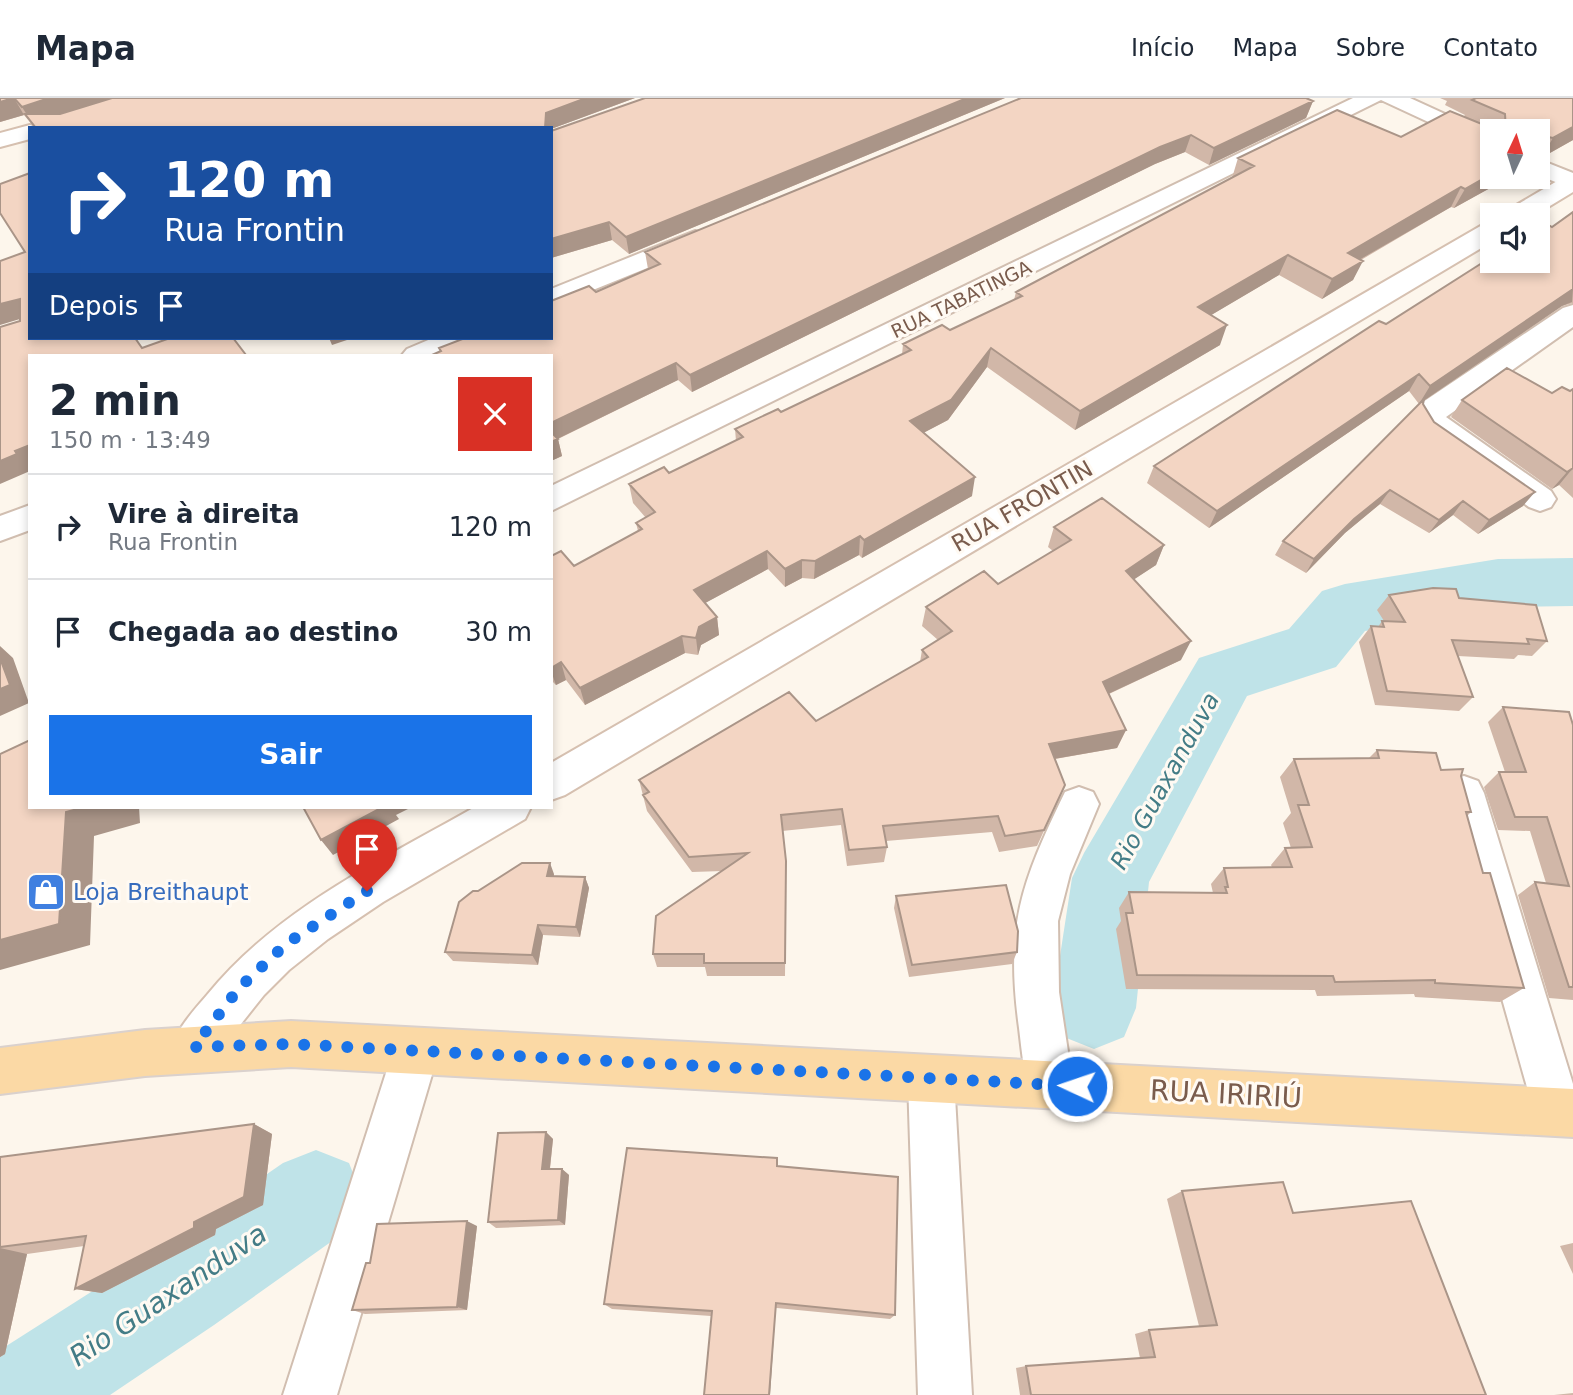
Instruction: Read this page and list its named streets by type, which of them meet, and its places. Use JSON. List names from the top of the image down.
{
  "streets": {
    "main road": ["RUA IRIRIÚ"],
    "street": ["RUA TABATINGA", "RUA FRONTIN"]
  },
  "water": ["Rio Guaxanduva"],
  "places": {
    "shop": ["Loja Breithaupt"]
  },
  "north": "top",
  "page": {
    "header": "Mapa",
    "nav": [
      "Início",
      "Mapa",
      "Sobre",
      "Contato"
    ],
    "turn": ["120 m", "Rua Frontin"],
    "then": "Depois",
    "heading": ["2 min", "150 m · 13:49"],
    "list": [
      {
        "name": "Vire à direita",
        "note": "Rua Frontin",
        "value": "120 m"
      },
      {
        "name": "Chegada ao destino",
        "value": "30 m"
      }
    ],
    "buttons": "Sair"
  }
}
